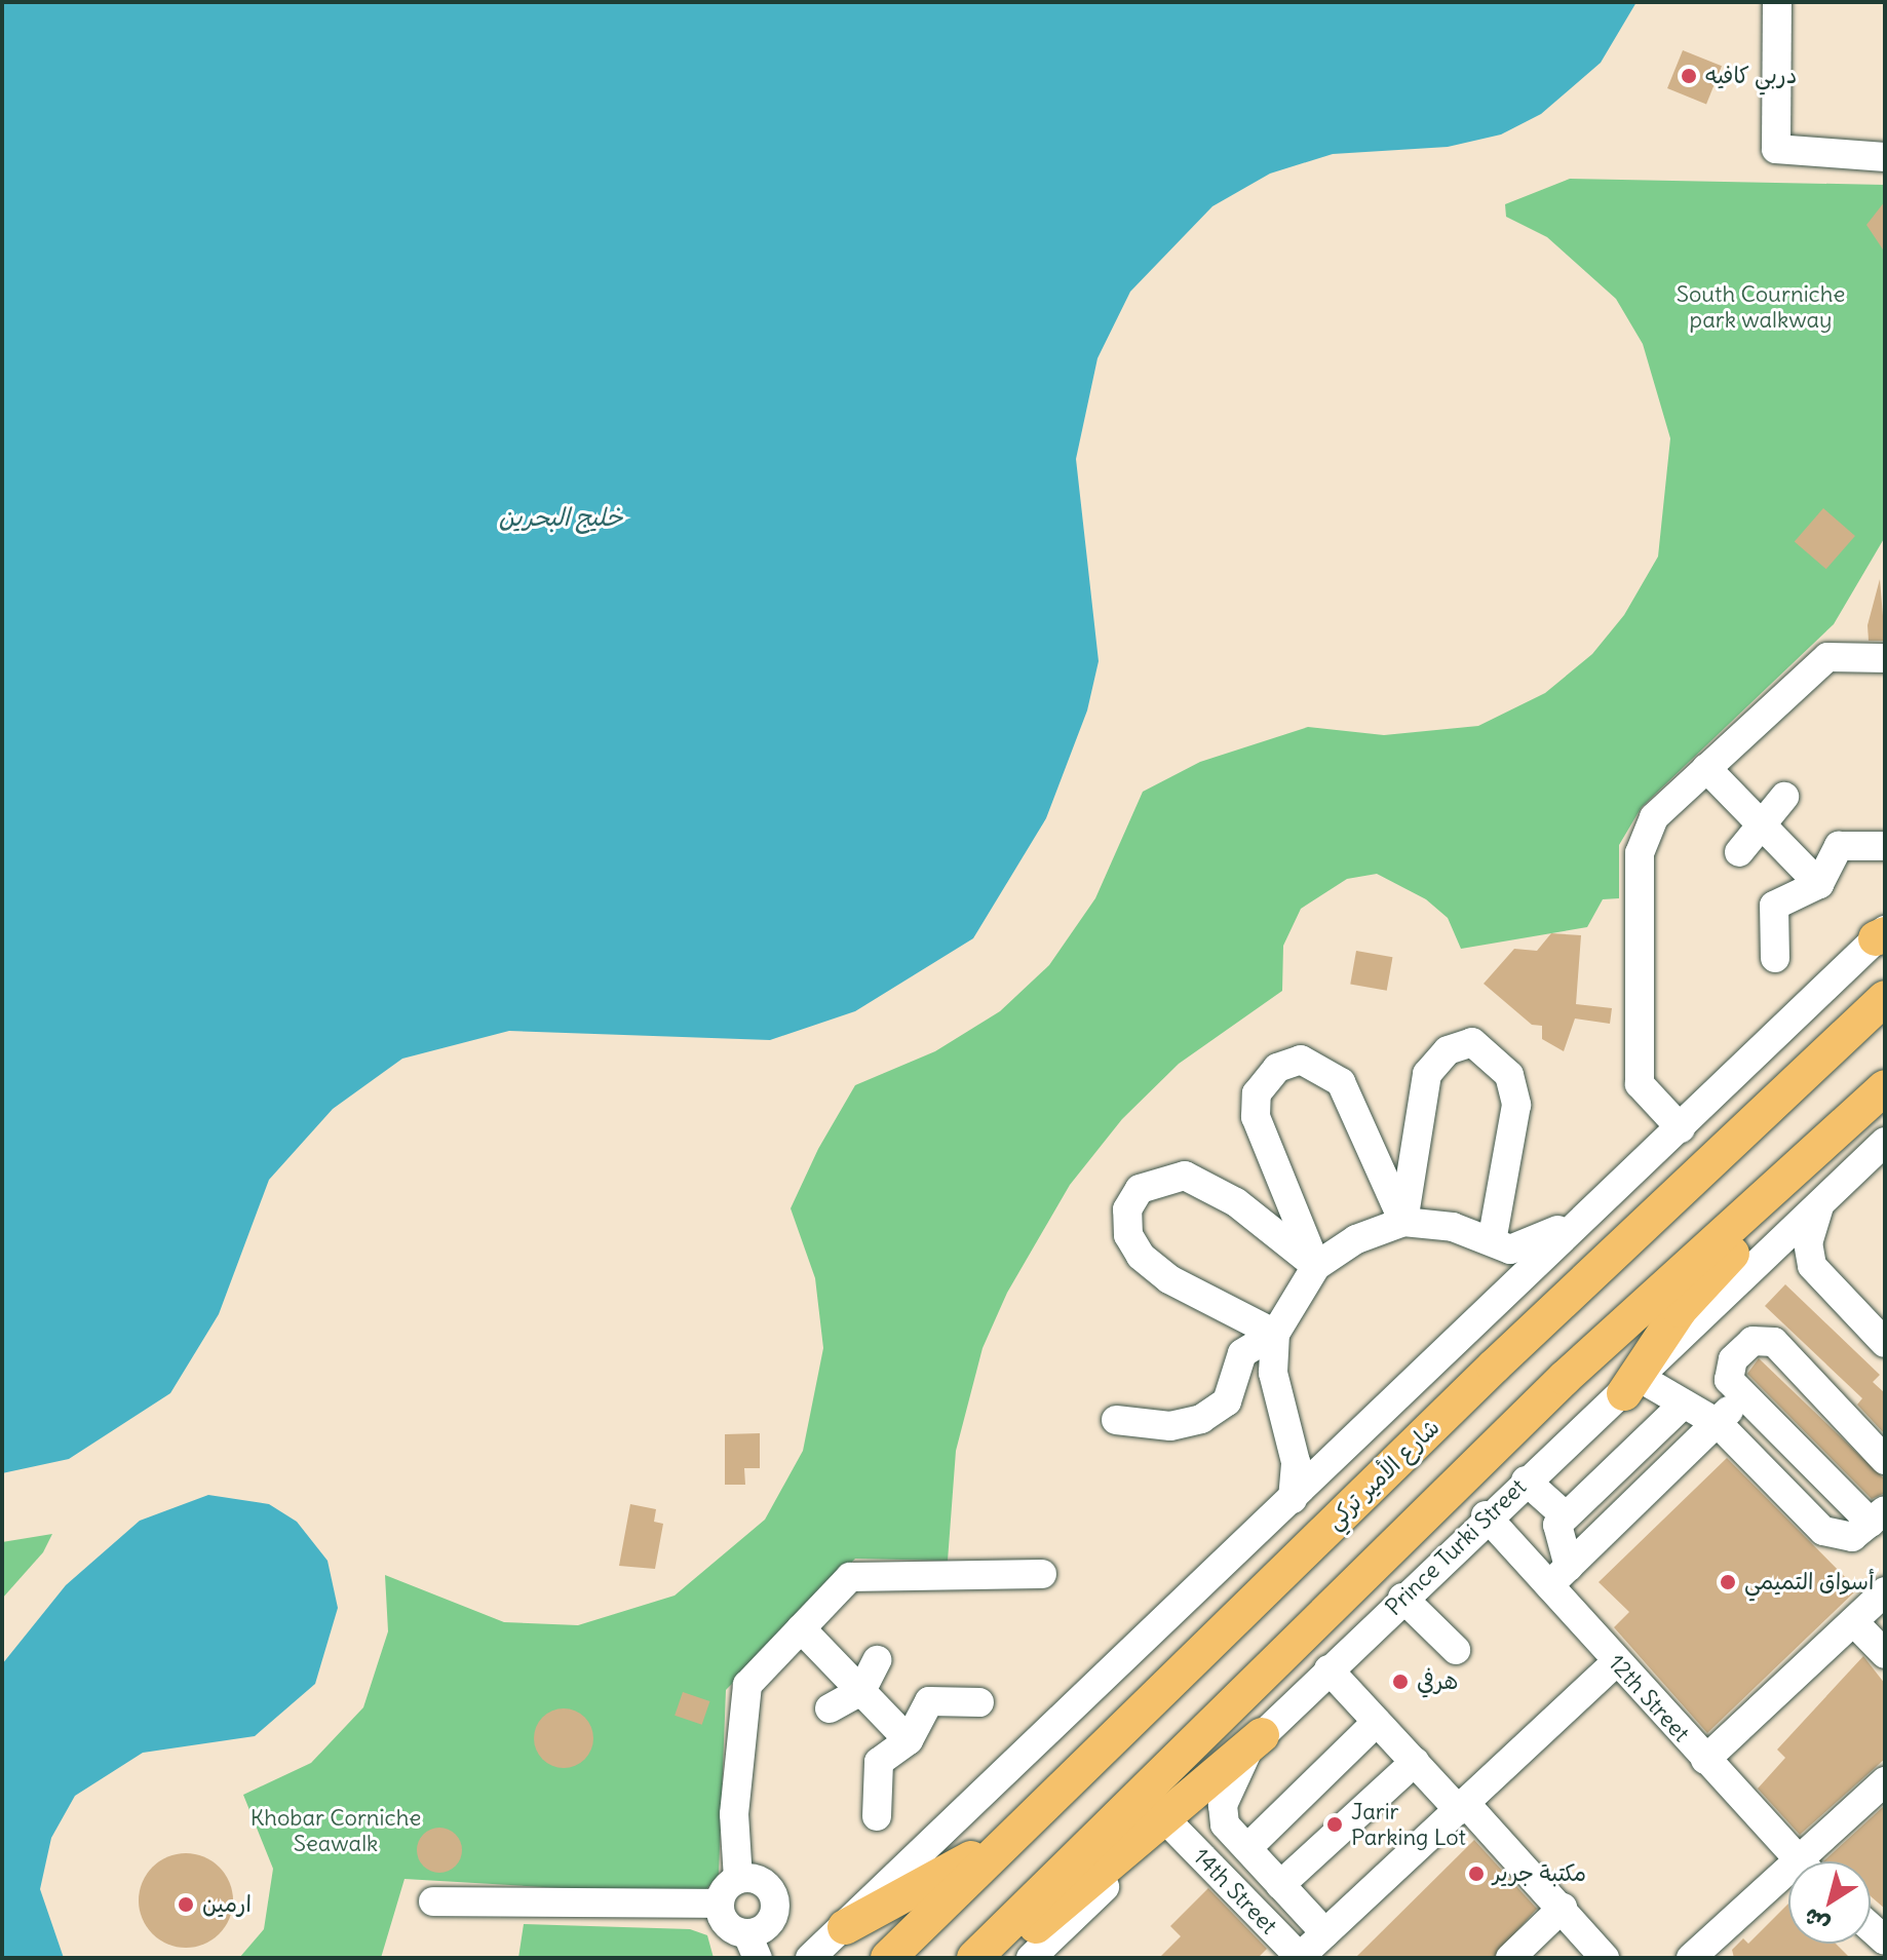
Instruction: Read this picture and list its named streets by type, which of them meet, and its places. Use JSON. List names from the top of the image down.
{
  "streets": {
    "main road": ["شارع الأمير تركي"],
    "street": ["Prince Turki Street", "12th Street", "14th Street"]
  },
  "crossings": [
    ["Prince Turki Street", "12th Street"],
    ["Prince Turki Street", "14th Street"]
  ],
  "water": ["خليج البحرين"],
  "parks": ["South Courniche park walkway", "Khobar Corniche Seawalk"],
  "places": [
    "دربي كافيه",
    "أسواق التميمي",
    "هرفي",
    "Jarir Parking Lot",
    "مكتبة جرير",
    "ارمين"
  ],
  "north": "bottom left"
}
